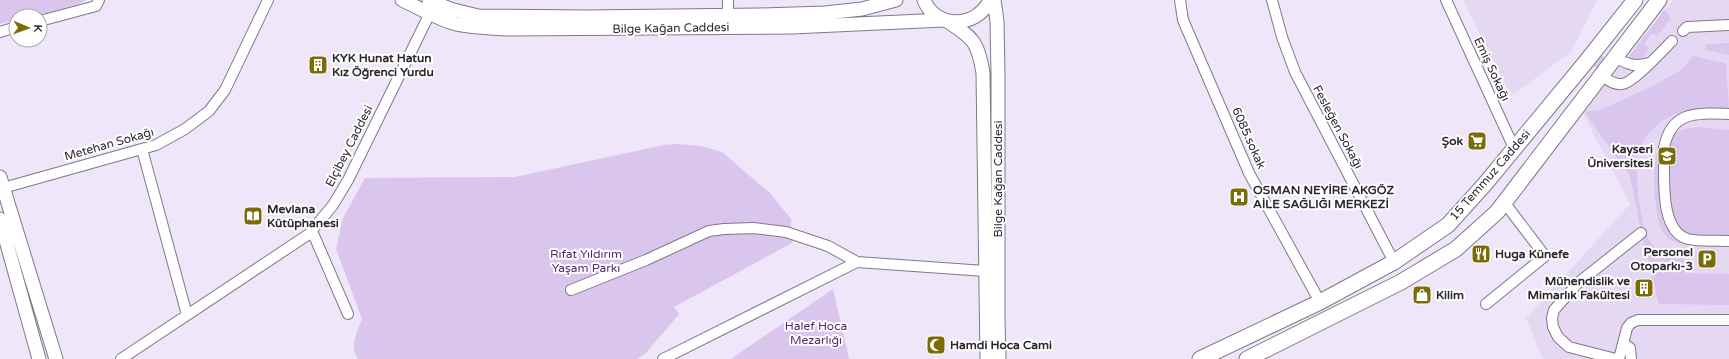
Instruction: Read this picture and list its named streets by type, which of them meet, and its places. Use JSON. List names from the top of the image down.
{
  "streets": {
    "main road": ["15 Temmuz Caddesi"],
    "street": [
      "Bilge Kağan Caddesi",
      "Emiş Sokağı",
      "Fesleğen Sokağı",
      "6085.sokak",
      "Metehan Sokağı",
      "Elçibey Caddesi"
    ]
  },
  "crossings": [
    ["Bilge Kağan Caddesi", "Elçibey Caddesi"],
    ["Emiş Sokağı", "15 Temmuz Caddesi"],
    ["Fesleğen Sokağı", "15 Temmuz Caddesi"],
    ["6085.sokak", "15 Temmuz Caddesi"]
  ],
  "parks": ["Rıfat Yıldırım Yaşam Parkı", "Halef Hoca Mezarlığı"],
  "places": {
    "building": ["KYK Hunat Hatun Kız Öğrenci Yurdu", "Mühendislik ve Mimarlık Fakültesi"],
    "supermarket": ["Şok"],
    "school or university": ["Kayseri Üniversitesi"],
    "hospital": ["OSMAN NEYİRE AKGÖZ AİLE SAĞLIĞI MERKEZİ"],
    "library": ["Mevlana Kütüphanesi"],
    "restaurant": ["Huga Künefe"],
    "parking": ["Personel Otoparkı-3"],
    "shop": ["Kilim"],
    "mosque": ["Hamdi Hoca Cami"]
  },
  "north": "right"
}
